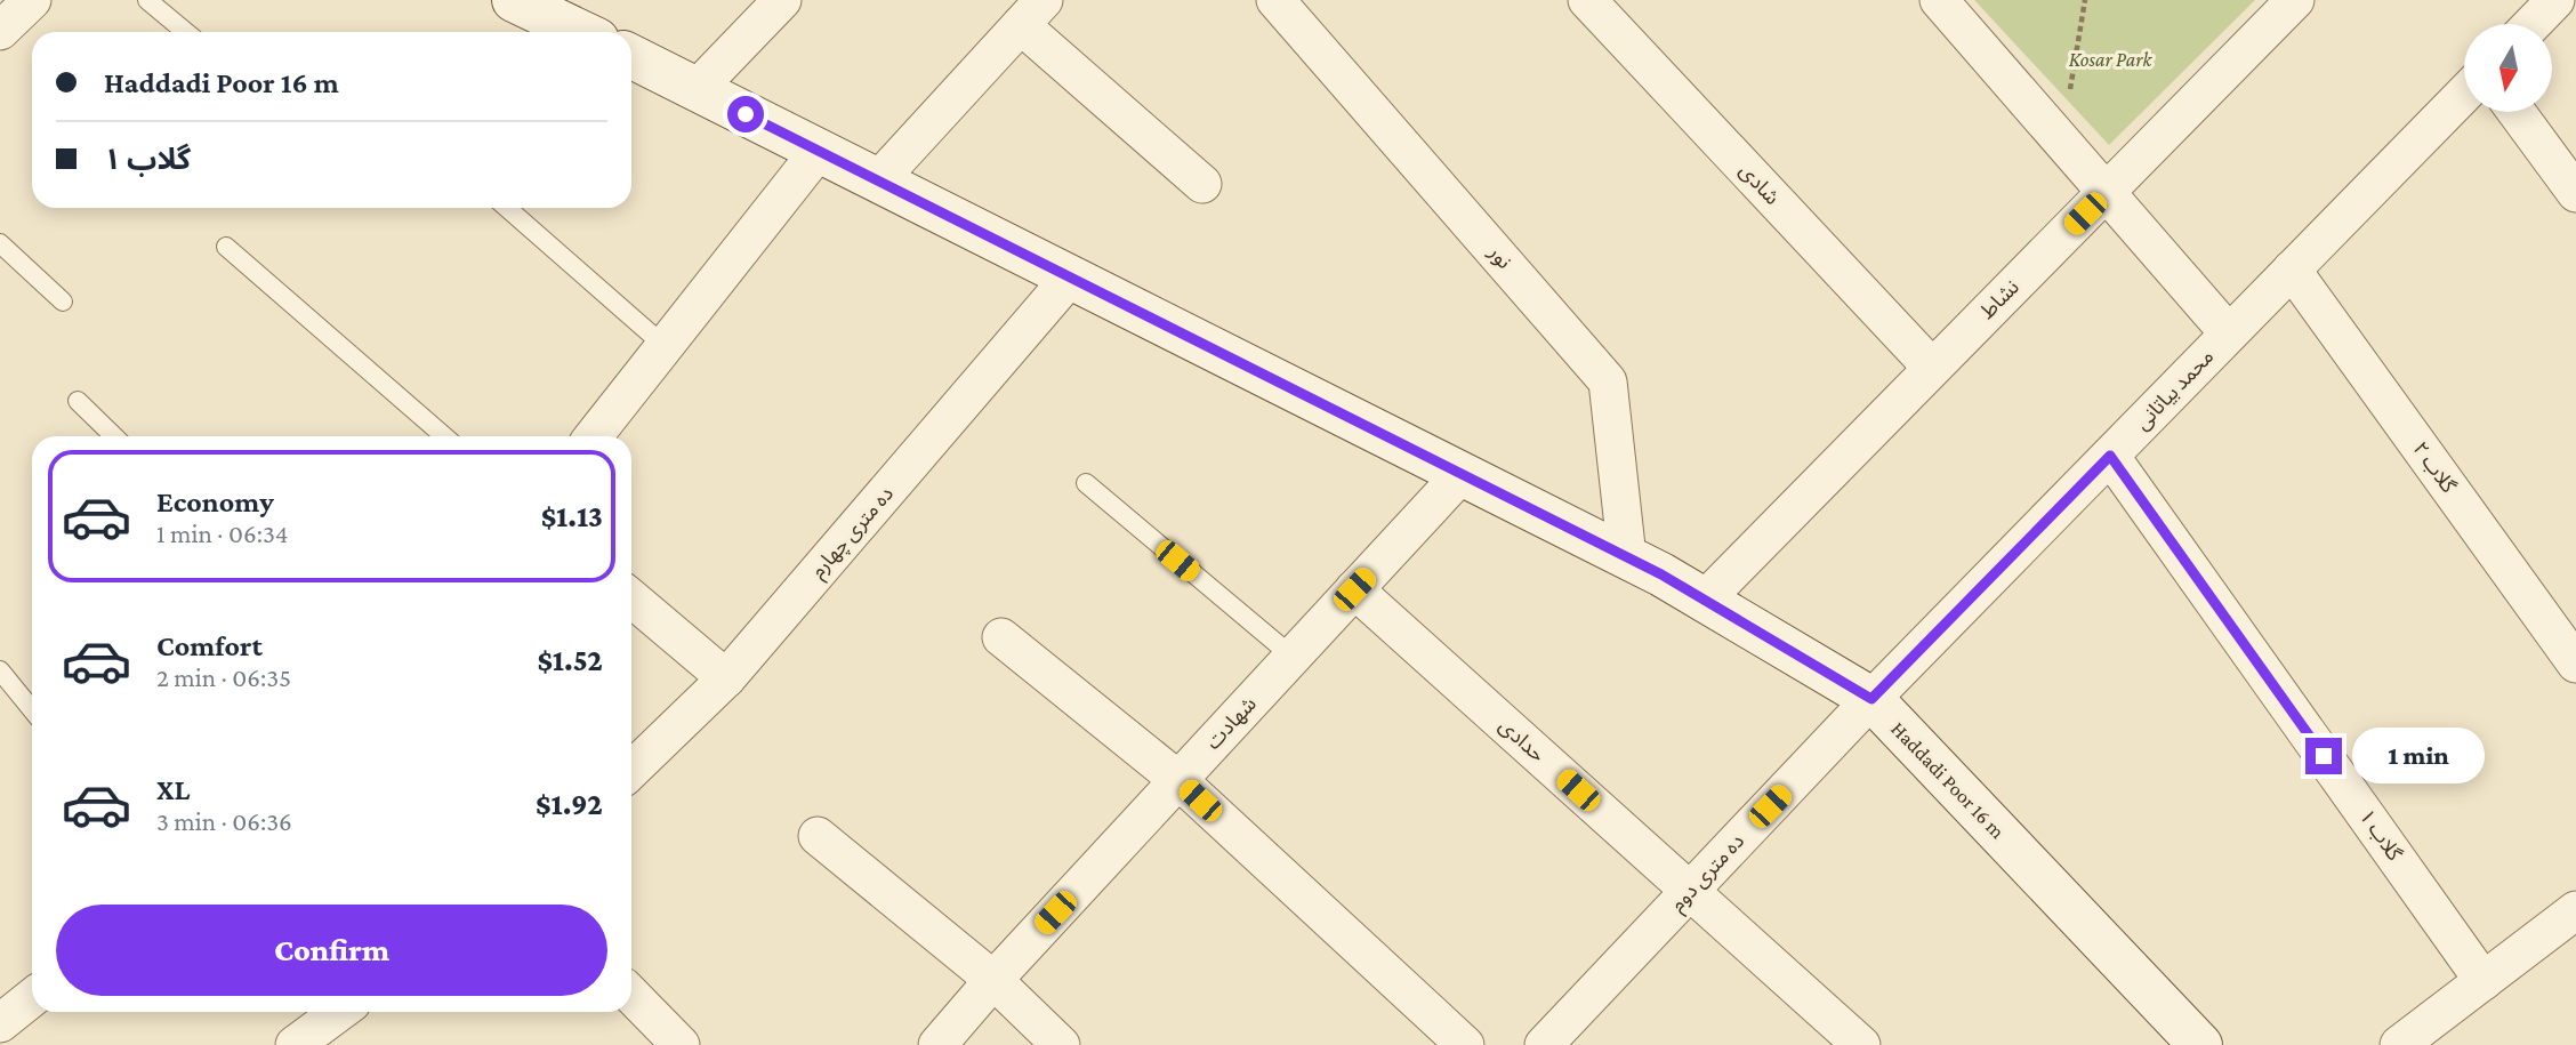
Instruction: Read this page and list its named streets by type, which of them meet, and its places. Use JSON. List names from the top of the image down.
{
  "streets": {
    "street": [
      "شادی",
      "نور",
      "نشاط",
      "محمد بیاتانی",
      "گلاب ۲",
      "ده متری چهارم",
      "شهادت",
      "حدادی",
      "Haddadi Poor 16 m",
      "گلاب ۱",
      "ده متری دوم"
    ]
  },
  "crossings": [
    ["شادی", "نشاط"],
    ["نور", "Haddadi Poor 16 m"],
    ["نشاط", "Haddadi Poor 16 m"],
    ["محمد بیاتانی", "گلاب ۲"],
    ["محمد بیاتانی", "Haddadi Poor 16 m"],
    ["محمد بیاتانی", "گلاب ۱"],
    ["محمد بیاتانی", "ده متری دوم"],
    ["ده متری چهارم", "Haddadi Poor 16 m"],
    ["شهادت", "حدادی"],
    ["شهادت", "Haddadi Poor 16 m"],
    ["حدادی", "ده متری دوم"],
    ["Haddadi Poor 16 m", "ده متری دوم"]
  ],
  "parks": ["Kosar Park"],
  "north": "bottom",
  "page": {
    "banner": ["Haddadi Poor 16 m", "گلاب ۱"],
    "list": [
      {
        "name": "Economy",
        "note": "1 min · 06:34",
        "value": "$1.13"
      },
      {
        "name": "Comfort",
        "note": "2 min · 06:35",
        "value": "$1.52"
      },
      {
        "name": "XL",
        "note": "3 min · 06:36",
        "value": "$1.92"
      }
    ],
    "bubble": "1 min",
    "buttons": "Confirm"
  }
}
